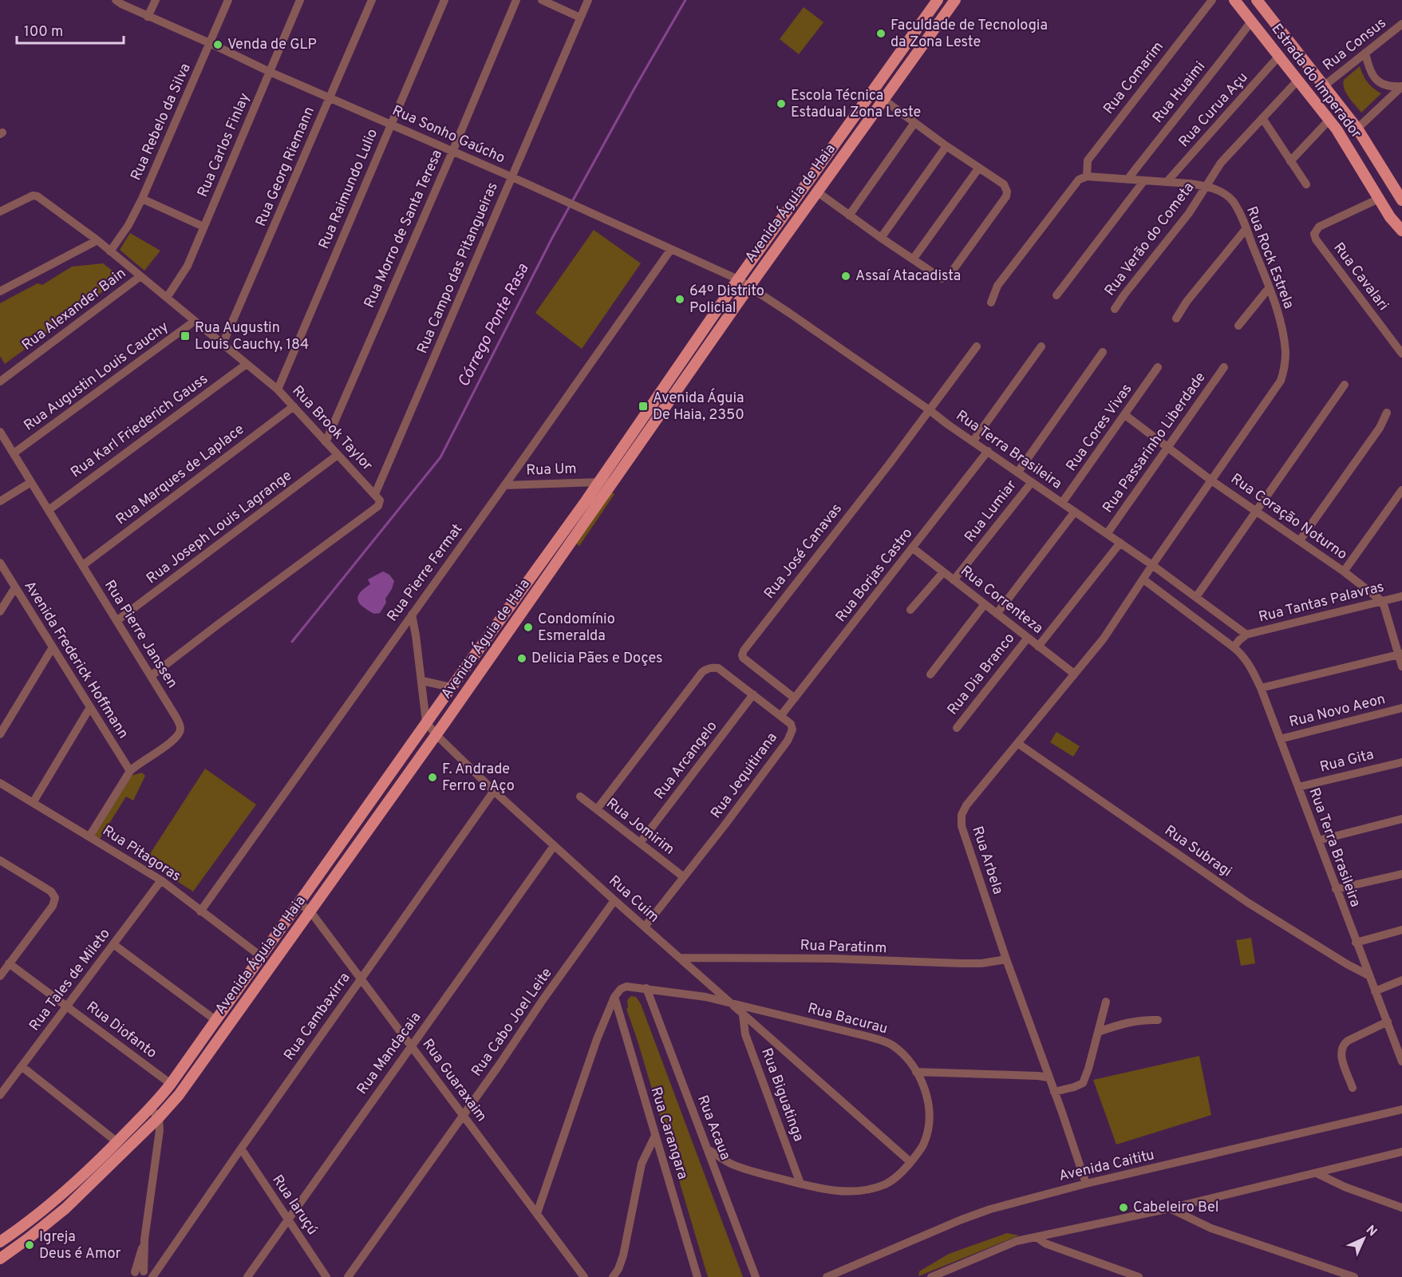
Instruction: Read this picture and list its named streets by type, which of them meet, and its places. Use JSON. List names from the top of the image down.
{
  "streets": {
    "main road": ["Estrada do Imperador", "Avenida Águia de Haia"],
    "street": [
      "Rua Consus",
      "Rua Comarim",
      "Rua Huaimi",
      "Rua Curua Açu",
      "Rua Rebelo da Silva",
      "Rua Sonho Gaúcho",
      "Rua Carlos Finlay",
      "Rua Georg Riemann",
      "Rua Raimundo Lulio",
      "Rua Morro de Santa Teresa",
      "Rua Verão do Cometa",
      "Rua Rock Estrela",
      "Rua Campo das Pitangueiras",
      "Rua Cavalari",
      "Rua Alexander Bain",
      "Rua Augustin Louis Cauchy",
      "Rua Karl Friederich Gauss",
      "Rua Cores Vivas",
      "Rua Brook Taylor",
      "Rua Passarinho Liberdade",
      "Rua Terra Brasileira",
      "Rua Um",
      "Rua Marques de Laplace",
      "Rua Lumiar",
      "Rua Coração Noturno",
      "Rua Joseph Louis Lagrange",
      "Rua José Canavas",
      "Rua Pierre Fermat",
      "Rua Borjas Castro",
      "Rua Correnteza",
      "Rua Tantas Palavras",
      "Rua Pierre Janssen",
      "Avenida Frederick Hoffmann",
      "Rua Dia Branco",
      "Rua Novo Aeon",
      "Rua Arcangelo",
      "Rua Gita",
      "Rua Jequitirana",
      "Rua Jomirim",
      "Rua Subragi",
      "Rua Pitagoras",
      "Rua Arbela",
      "Rua Cuim",
      "Rua Paratinm",
      "Rua Tales de Mileto",
      "Rua Cambaxirra",
      "Rua Bacurau",
      "Rua Cabo Joel Leite",
      "Rua Diofanto",
      "Rua Mandacaia",
      "Rua Guaraxaim",
      "Rua Biguatinga",
      "Rua Acaua",
      "Rua Carangara",
      "Avenida Caititu",
      "Rua Iaruçú"
    ]
  },
  "crossings": [
    ["Rua Consus", "Estrada do Imperador"],
    ["Rua Comarim", "Rua Rock Estrela"],
    ["Estrada do Imperador", "Rua Huaimi"],
    ["Estrada do Imperador", "Rua Curua Açu"],
    ["Estrada do Imperador", "Rua Verão do Cometa"],
    ["Estrada do Imperador", "Rua Cavalari"],
    ["Rua Huaimi", "Rua Rock Estrela"],
    ["Rua Curua Açu", "Rua Rock Estrela"],
    ["Rua Rebelo da Silva", "Rua Sonho Gaúcho"],
    ["Rua Rebelo da Silva", "Rua Brook Taylor"],
    ["Rua Sonho Gaúcho", "Rua Carlos Finlay"],
    ["Rua Sonho Gaúcho", "Rua Georg Riemann"],
    ["Rua Sonho Gaúcho", "Rua Raimundo Lulio"],
    ["Rua Sonho Gaúcho", "Avenida Águia de Haia"],
    ["Rua Sonho Gaúcho", "Rua Morro de Santa Teresa"],
    ["Rua Sonho Gaúcho", "Rua Campo das Pitangueiras"],
    ["Rua Sonho Gaúcho", "Rua Terra Brasileira"],
    ["Rua Sonho Gaúcho", "Rua Pierre Fermat"],
    ["Rua Carlos Finlay", "Rua Brook Taylor"],
    ["Rua Georg Riemann", "Rua Brook Taylor"],
    ["Rua Raimundo Lulio", "Rua Brook Taylor"],
    ["Avenida Águia de Haia", "Rua Terra Brasileira"],
    ["Avenida Águia de Haia", "Rua Um"],
    ["Avenida Águia de Haia", "Rua Pitagoras"],
    ["Avenida Águia de Haia", "Rua Cuim"],
    ["Avenida Águia de Haia", "Rua Diofanto"],
    ["Avenida Águia de Haia", "Rua Guaraxaim"],
    ["Rua Morro de Santa Teresa", "Rua Brook Taylor"],
    ["Rua Verão do Cometa", "Rua Rock Estrela"],
    ["Rua Rock Estrela", "Rua Terra Brasileira"],
    ["Rua Rock Estrela", "Rua Coração Noturno"],
    ["Rua Rock Estrela", "Rua Arbela"],
    ["Rua Campo das Pitangueiras", "Rua Brook Taylor"],
    ["Rua Alexander Bain", "Rua Brook Taylor"],
    ["Rua Augustin Louis Cauchy", "Rua Brook Taylor"],
    ["Rua Augustin Louis Cauchy", "Rua Pierre Janssen"],
    ["Rua Karl Friederich Gauss", "Rua Brook Taylor"],
    ["Rua Karl Friederich Gauss", "Rua Pierre Janssen"],
    ["Rua Cores Vivas", "Rua Terra Brasileira"],
    ["Rua Cores Vivas", "Rua Coração Noturno"],
    ["Rua Brook Taylor", "Rua Marques de Laplace"],
    ["Rua Brook Taylor", "Rua Joseph Louis Lagrange"],
    ["Rua Passarinho Liberdade", "Rua Terra Brasileira"],
    ["Rua Passarinho Liberdade", "Rua Coração Noturno"],
    ["Rua Terra Brasileira", "Rua Lumiar"],
    ["Rua Terra Brasileira", "Rua José Canavas"],
    ["Rua Terra Brasileira", "Rua Borjas Castro"],
    ["Rua Terra Brasileira", "Rua Tantas Palavras"],
    ["Rua Terra Brasileira", "Rua Novo Aeon"],
    ["Rua Terra Brasileira", "Rua Gita"],
    ["Rua Terra Brasileira", "Rua Subragi"],
    ["Rua Terra Brasileira", "Rua Arbela"],
    ["Rua Um", "Rua Pierre Fermat"],
    ["Rua Marques de Laplace", "Rua Pierre Janssen"],
    ["Rua Lumiar", "Rua Correnteza"],
    ["Rua Coração Noturno", "Rua Tantas Palavras"],
    ["Rua Joseph Louis Lagrange", "Rua Pierre Janssen"],
    ["Rua José Canavas", "Rua Borjas Castro"],
    ["Rua Pierre Fermat", "Rua Pitagoras"],
    ["Rua Borjas Castro", "Rua Correnteza"],
    ["Rua Borjas Castro", "Rua Jequitirana"],
    ["Rua Correnteza", "Rua Dia Branco"],
    ["Rua Correnteza", "Rua Arbela"],
    ["Rua Pierre Janssen", "Avenida Frederick Hoffmann"],
    ["Rua Pierre Janssen", "Rua Pitagoras"],
    ["Rua Arcangelo", "Rua Jequitirana"],
    ["Rua Arcangelo", "Rua Jomirim"],
    ["Rua Jequitirana", "Rua Jomirim"],
    ["Rua Jequitirana", "Rua Cuim"],
    ["Rua Subragi", "Rua Arbela"],
    ["Rua Pitagoras", "Rua Tales de Mileto"],
    ["Rua Arbela", "Rua Paratinm"],
    ["Rua Arbela", "Avenida Caititu"],
    ["Rua Cuim", "Rua Paratinm"],
    ["Rua Cuim", "Rua Cambaxirra"],
    ["Rua Cuim", "Rua Bacurau"],
    ["Rua Cuim", "Rua Cabo Joel Leite"],
    ["Rua Cuim", "Rua Mandacaia"],
    ["Rua Cuim", "Rua Biguatinga"],
    ["Rua Tales de Mileto", "Rua Diofanto"],
    ["Rua Cambaxirra", "Rua Guaraxaim"],
    ["Rua Cambaxirra", "Rua Iaruçú"],
    ["Rua Bacurau", "Rua Biguatinga"],
    ["Rua Bacurau", "Rua Acaua"],
    ["Rua Bacurau", "Rua Carangara"],
    ["Rua Cabo Joel Leite", "Rua Guaraxaim"],
    ["Rua Mandacaia", "Rua Guaraxaim"],
    ["Rua Mandacaia", "Rua Iaruçú"]
  ],
  "water": ["Córrego Ponte Rasa"],
  "places": {
    "other": [
      "Faculdade de Tecnologia da Zona Leste",
      "Venda de GLP",
      "Escola Técnica Estadual Zona Leste",
      "Assaí Atacadista",
      "64º Distrito Policial",
      "Condomínio Esmeralda",
      "Delicia Pães e Doçes",
      "F. Andrade Ferro e Aço",
      "Cabeleiro Bel",
      "Igreja Deus é Amor"
    ],
    "transit": ["Rua Augustin Louis Cauchy, 184", "Avenida Águia De Haia, 2350"]
  },
  "scale_bar": "100 m",
  "north": "top right"
}
